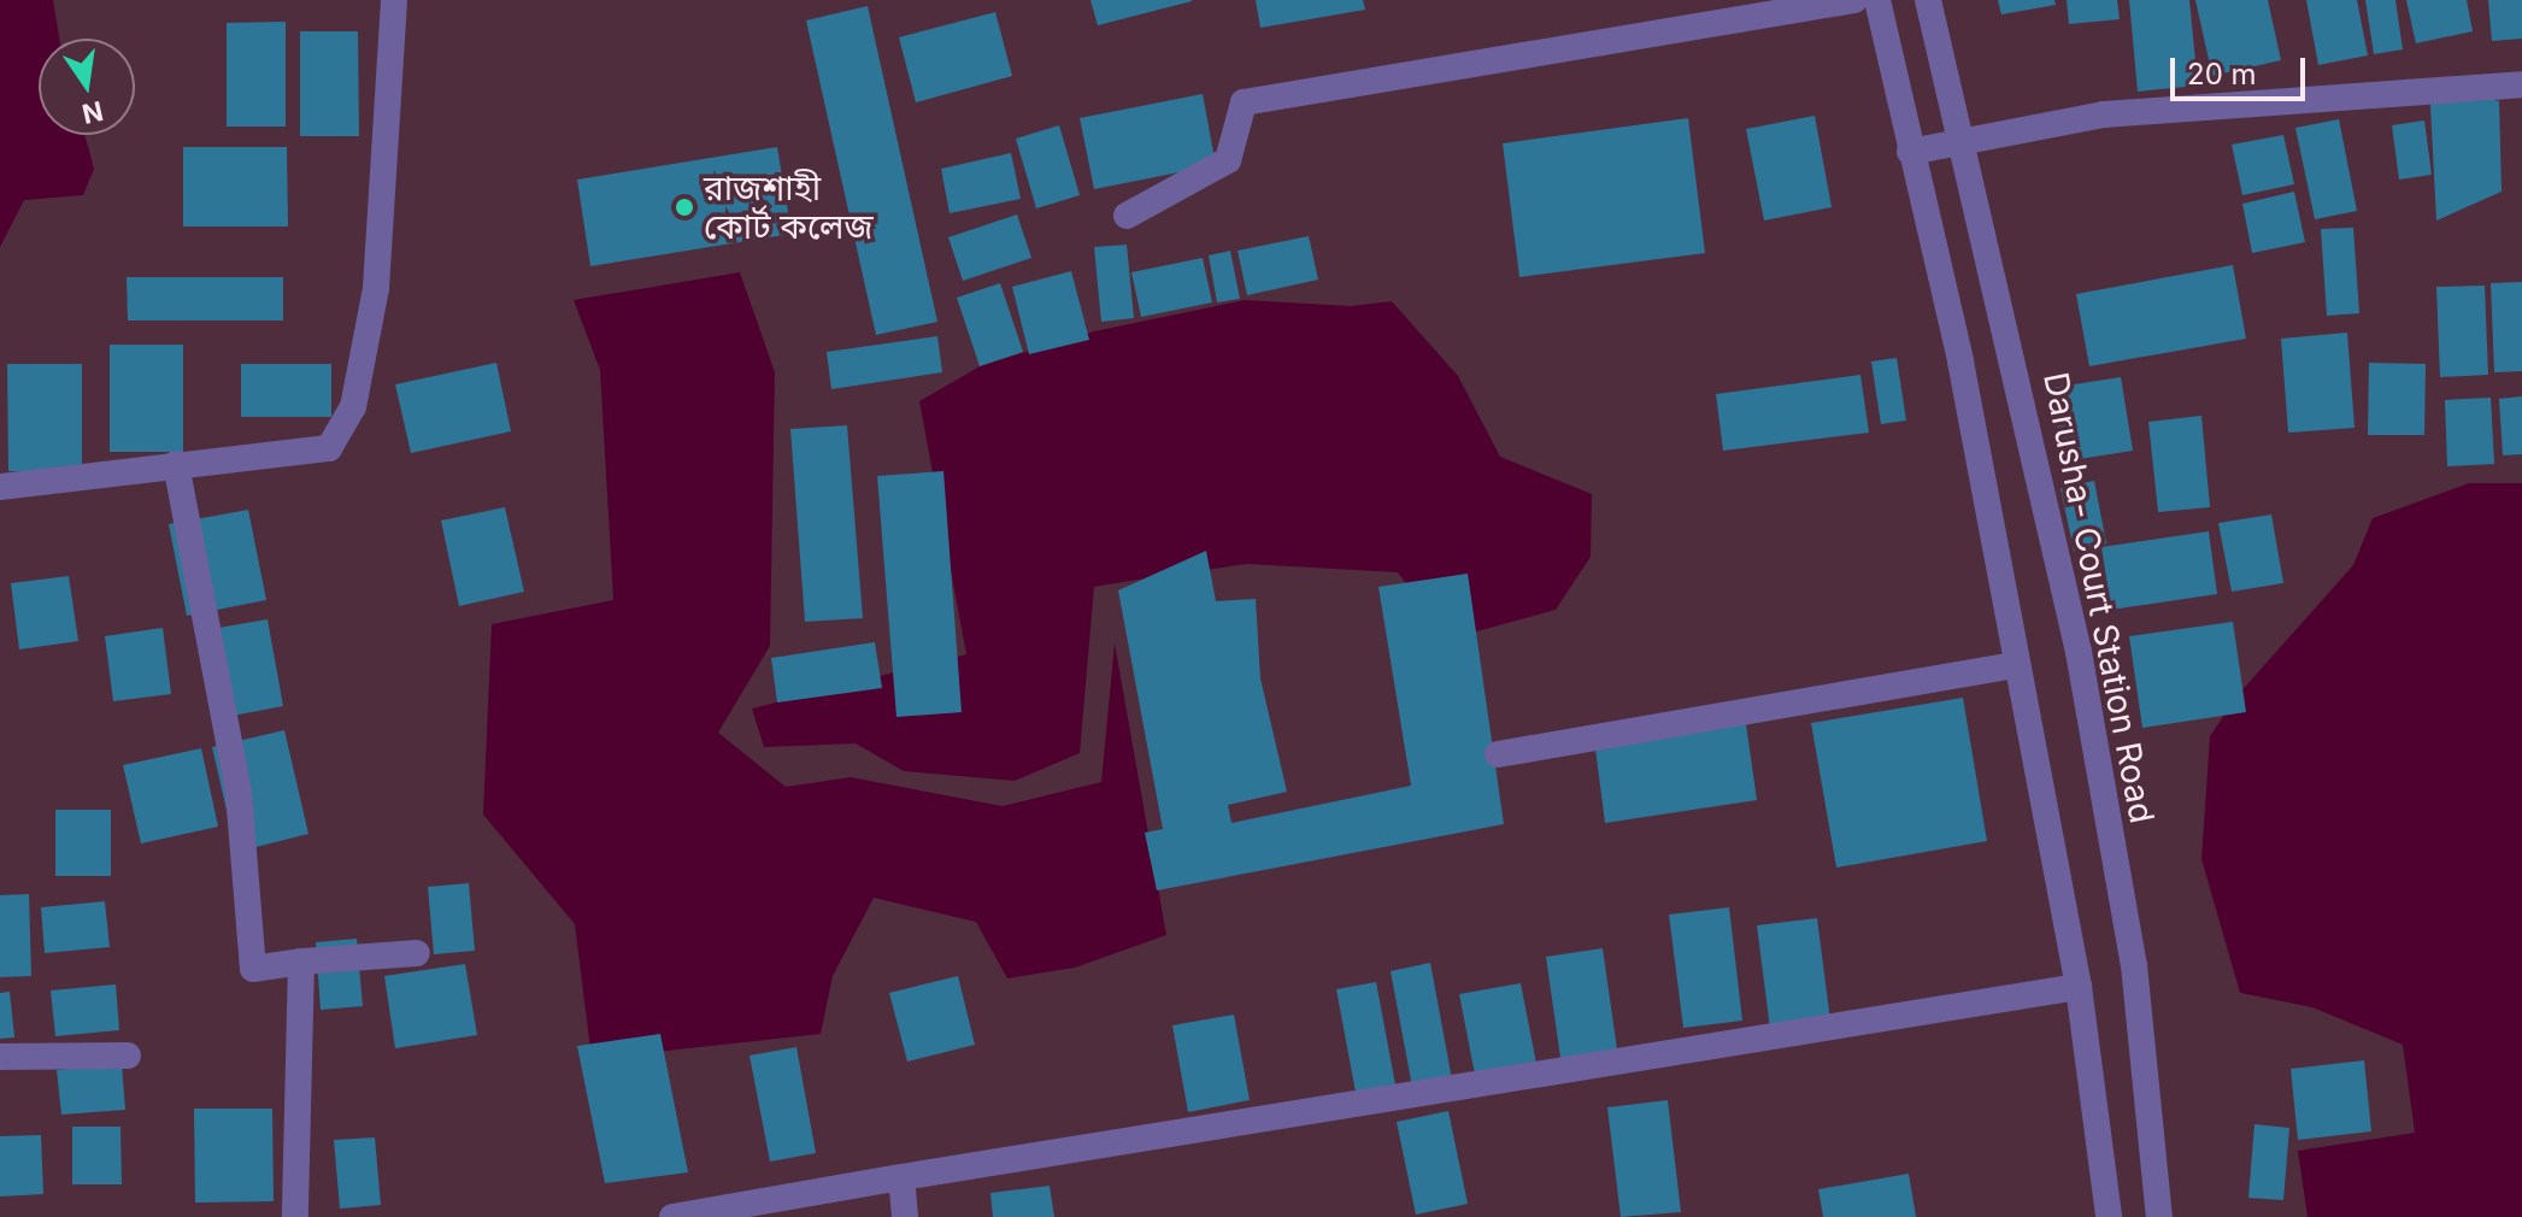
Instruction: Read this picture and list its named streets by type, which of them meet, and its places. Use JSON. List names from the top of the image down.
{
  "streets": {
    "street": ["Darusha- Court Station Road"]
  },
  "places": ["রাজশাহী কোর্ট কলেজ"],
  "scale_bar": "20 m",
  "north": "bottom"
}
